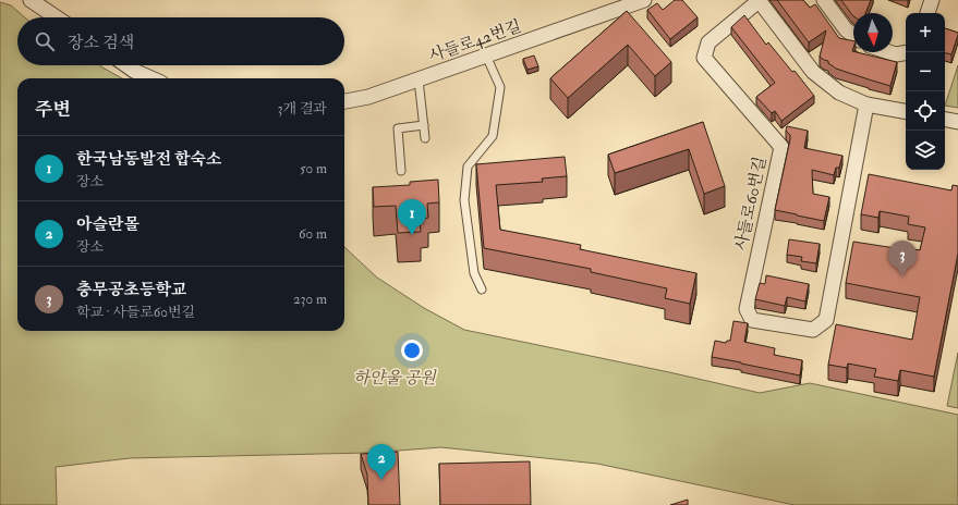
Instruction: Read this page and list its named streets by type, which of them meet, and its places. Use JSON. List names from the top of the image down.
{
  "streets": {
    "street": ["사들로42번길", "사들로60번길"]
  },
  "parks": ["하얀울 공원"],
  "north": "bottom",
  "page": {
    "map_buttons": ["+", "−"],
    "search": "장소 검색",
    "heading": ["주변", "3개 결과"],
    "list": [
      {
        "mark": "1",
        "name": "한국남동발전 합숙소",
        "note": "장소",
        "value": "50 m"
      },
      {
        "mark": "2",
        "name": "아슬란몰",
        "note": "장소",
        "value": "60 m"
      },
      {
        "mark": "3",
        "name": "충무공초등학교",
        "note": "학교 · 사들로60번길",
        "value": "230 m"
      }
    ],
    "pins": ["1", "3", "2"]
  }
}
